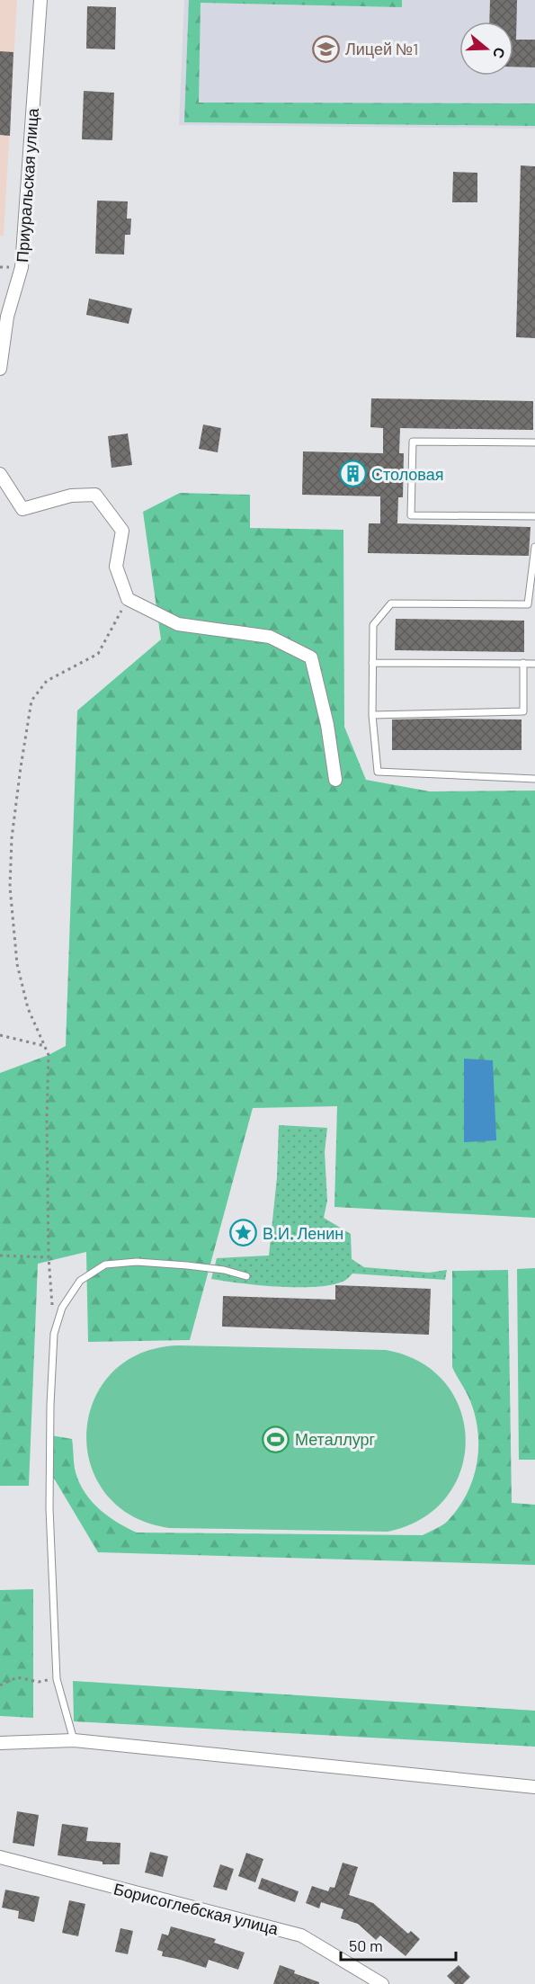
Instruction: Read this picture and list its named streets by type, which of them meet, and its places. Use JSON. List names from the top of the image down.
{
  "streets": {
    "street": ["Приуральская улица", "Борисоглебская улица"]
  },
  "places": {
    "school or university": ["Лицей №1"],
    "building": ["Столовая"],
    "place": ["В.И. Ленин"],
    "sports": ["Металлург"]
  },
  "scale_bar": "50 m",
  "north": "right"
}
